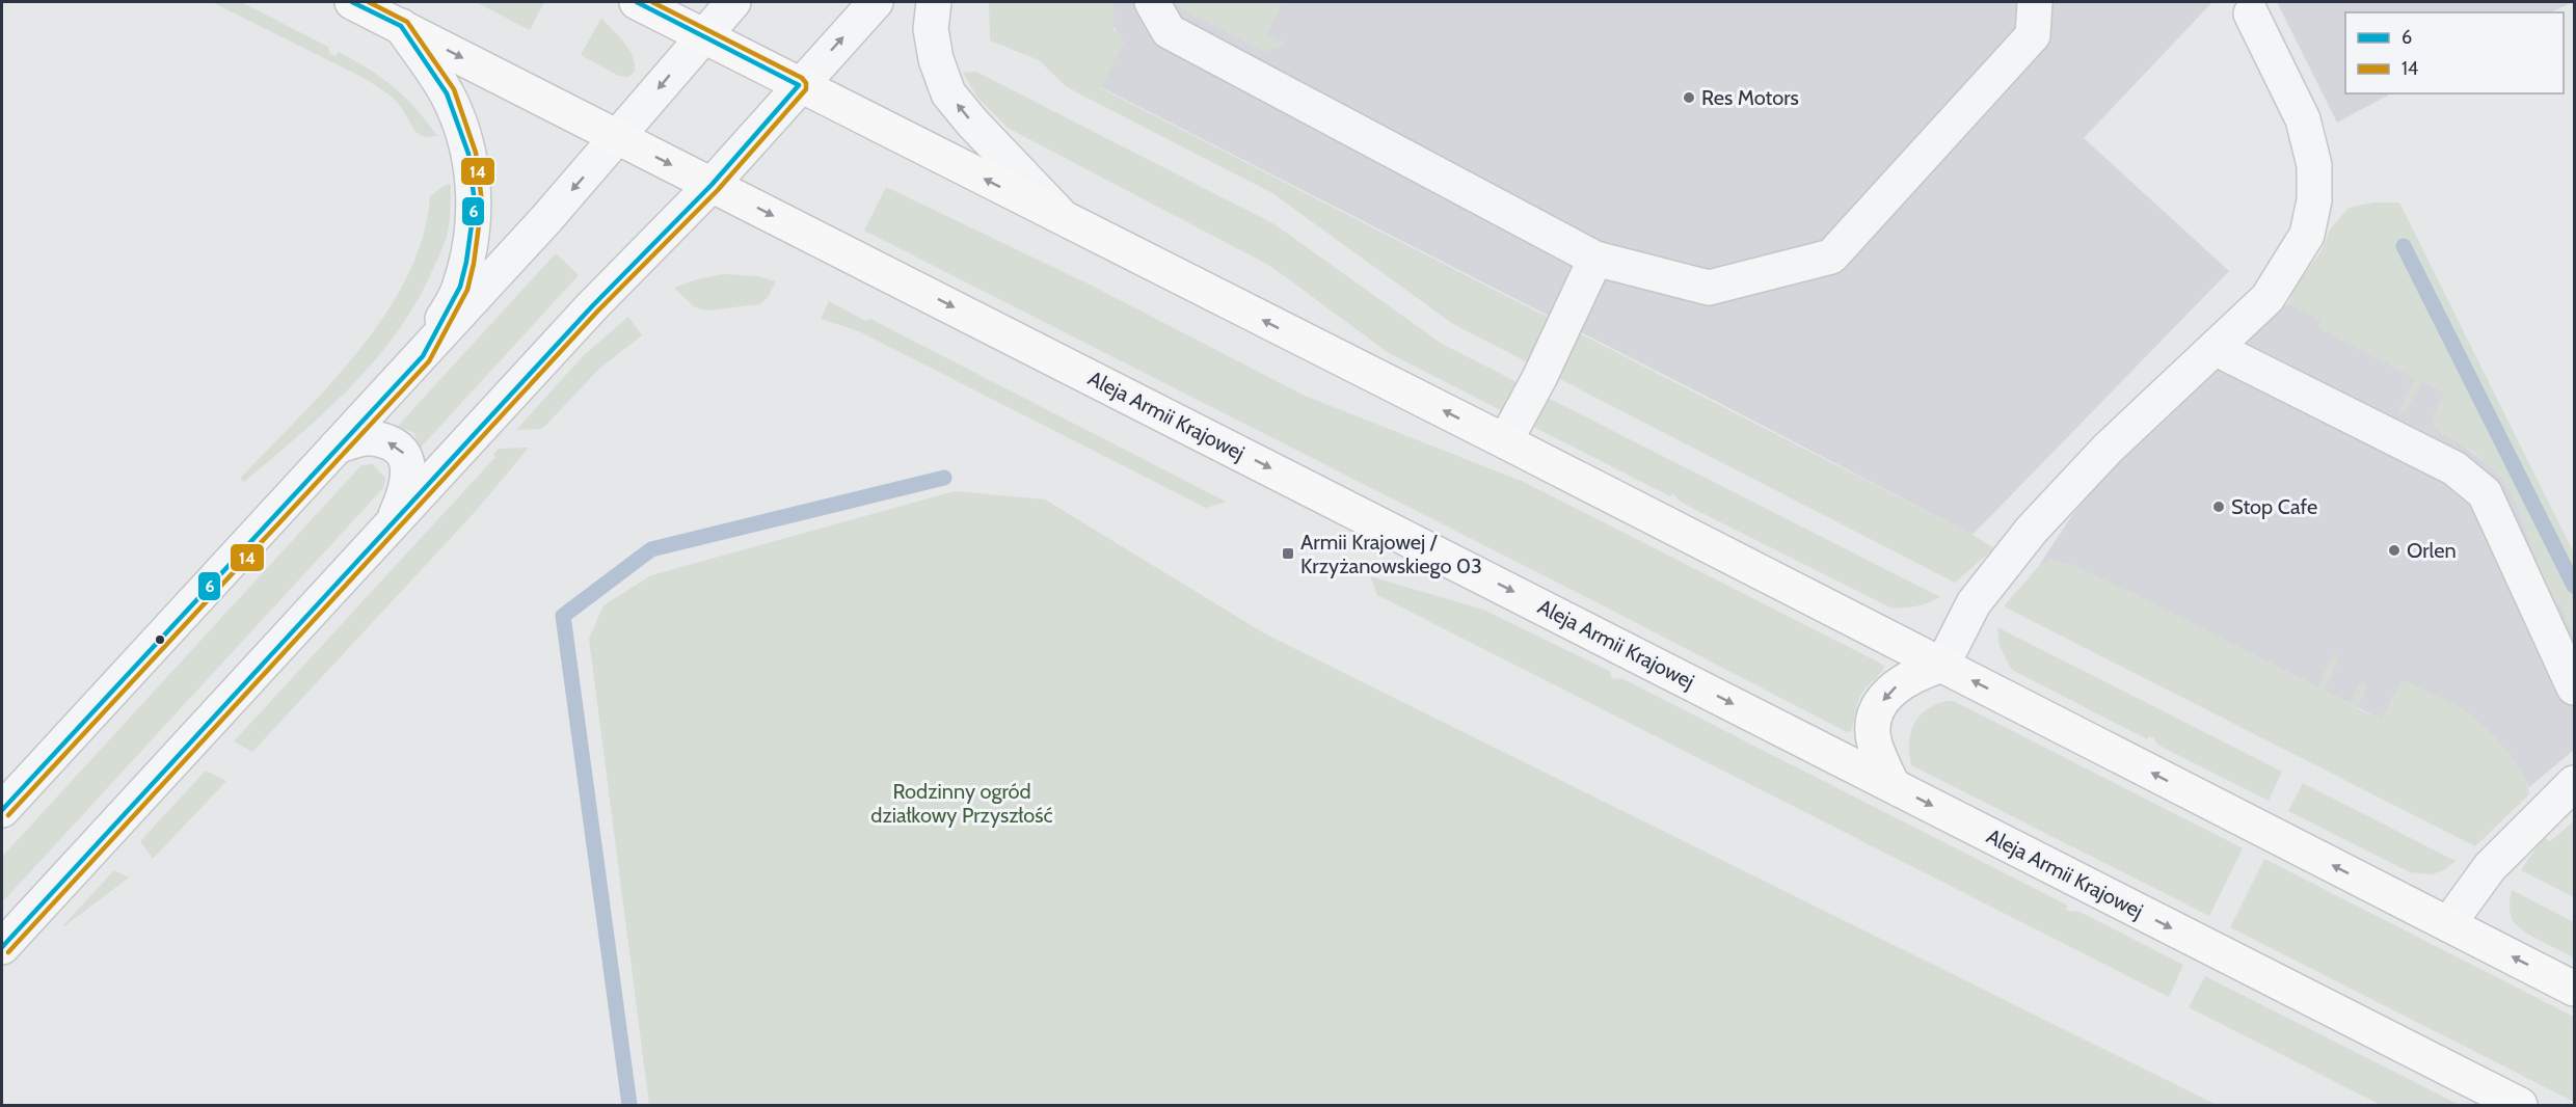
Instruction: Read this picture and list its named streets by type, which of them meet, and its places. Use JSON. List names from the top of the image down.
{
  "streets": {
    "main road": ["Aleja Armii Krajowej"]
  },
  "parks": ["Rodzinny ogród działkowy Przyszłość"],
  "places": {
    "other": ["Res Motors", "Stop Cafe", "Orlen"],
    "transit": ["Armii Krajowej / Krzyżanowskiego 03"]
  },
  "lines": ["transit line 6", "transit line 14"],
  "legend": ["6", "14"]
}
